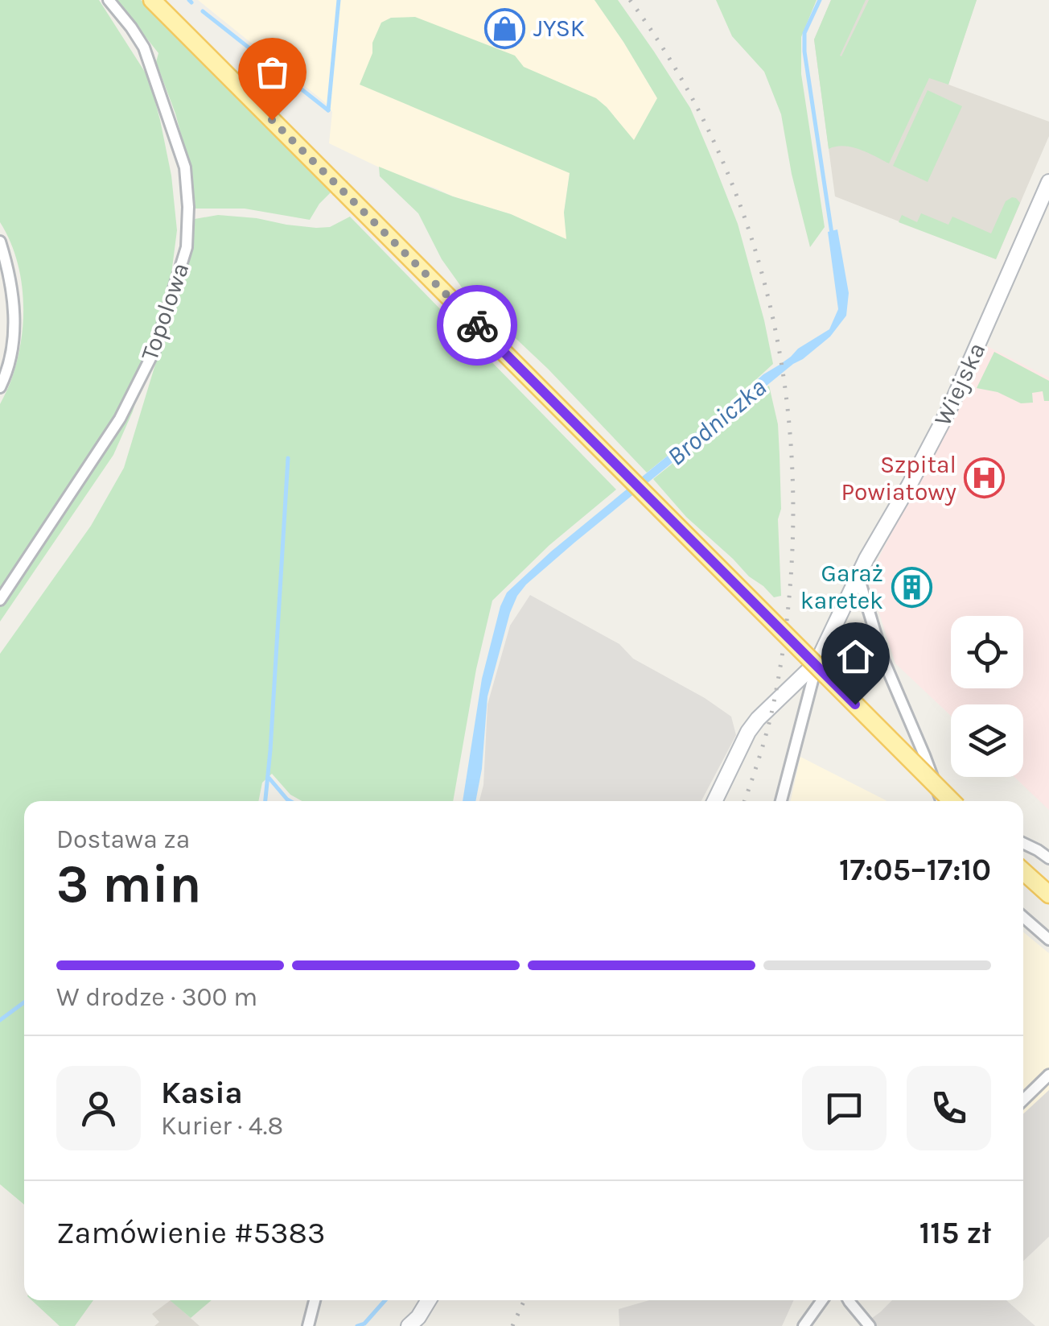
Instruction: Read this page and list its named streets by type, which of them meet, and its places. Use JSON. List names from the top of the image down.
{
  "streets": {
    "street": ["Topolowa", "Wiejska"]
  },
  "water": ["Brodniczka"],
  "places": {
    "shop": ["JYSK"],
    "hospital": ["Szpital Powiatowy"],
    "building": ["Garaż karetek"]
  },
  "page": {
    "heading": ["3 min", "Dostawa za", "17:05–17:10"],
    "panel": [
      "Kasia",
      "Kurier · 4.8",
      "Zamówienie #5383",
      "115 zł"
    ],
    "bar": "W drodze · 300 m"
  }
}
